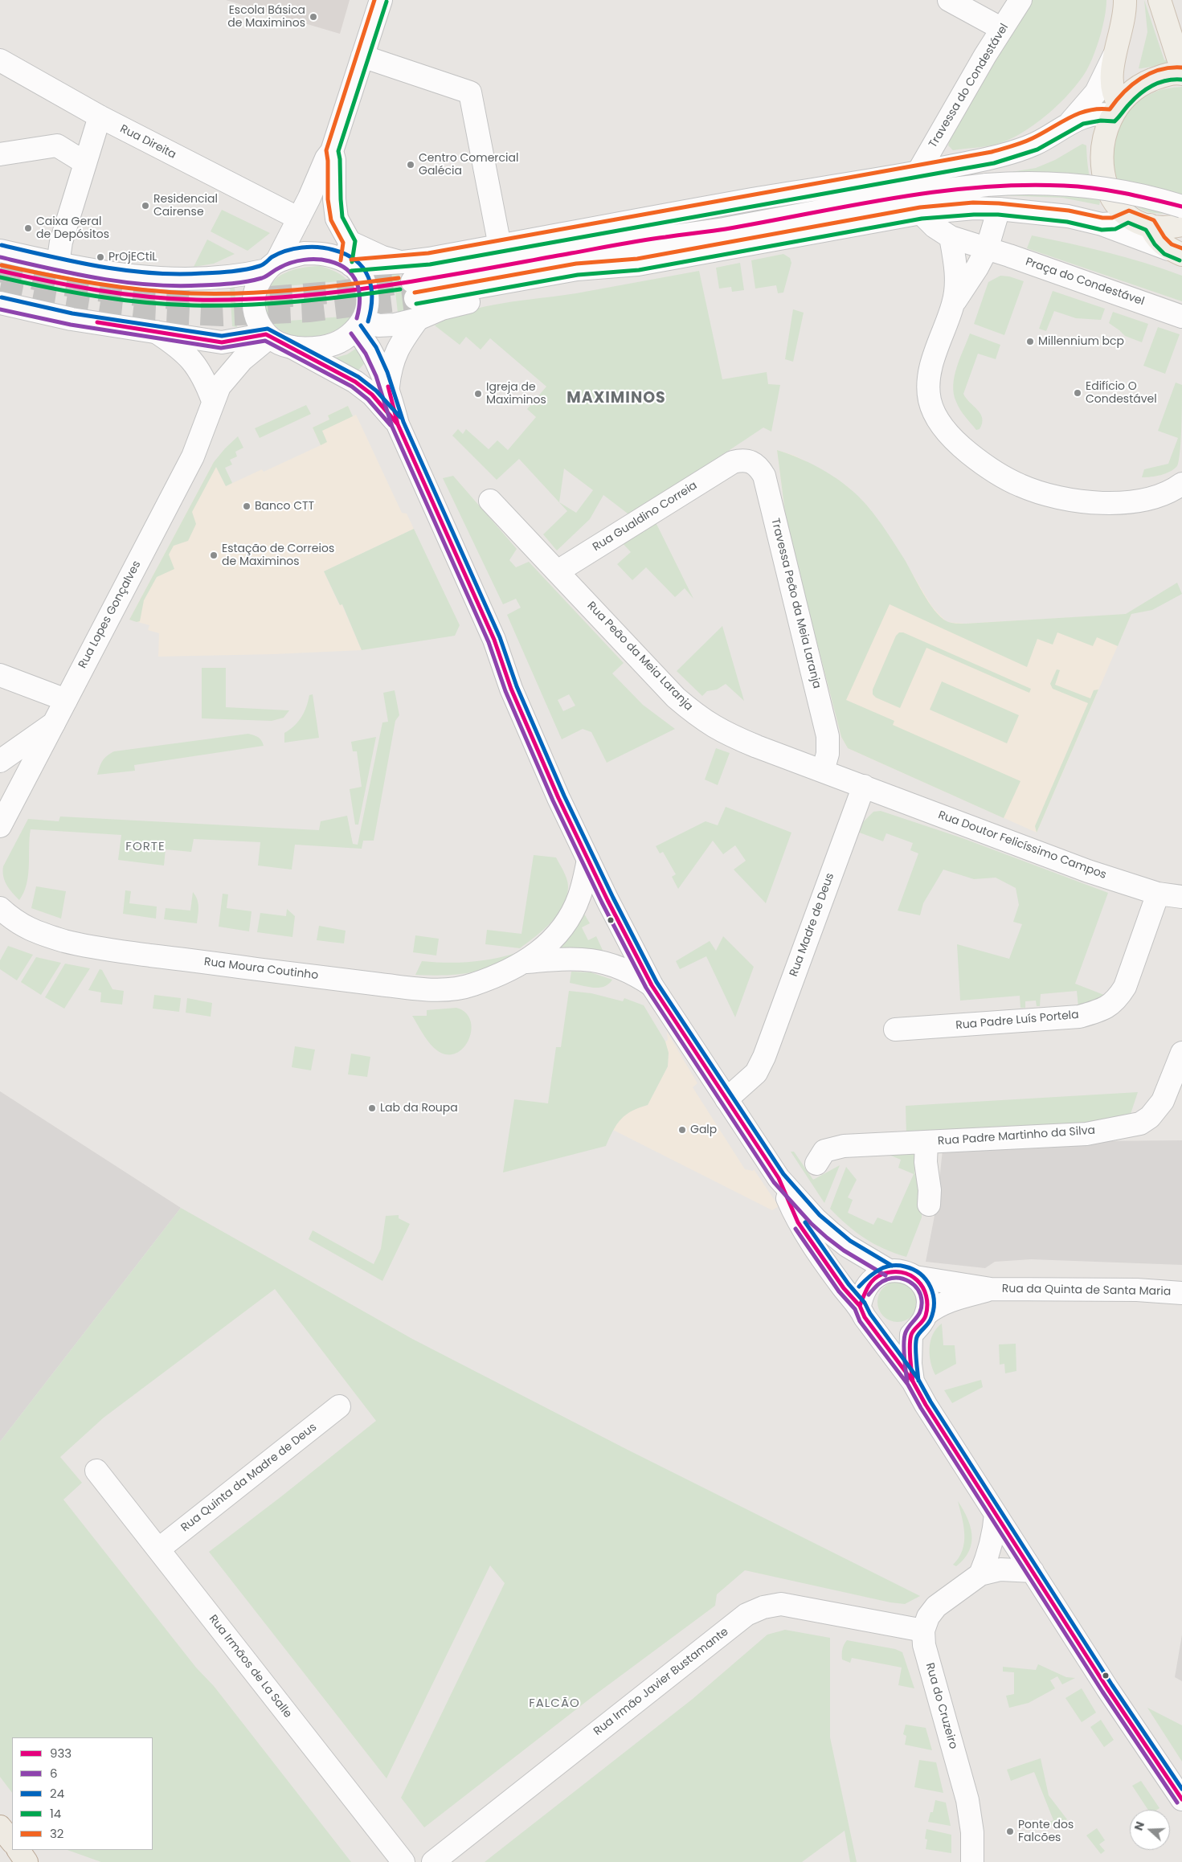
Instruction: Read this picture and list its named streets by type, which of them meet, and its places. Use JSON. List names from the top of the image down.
{
  "streets": {
    "street": [
      "Travessa do Condestável",
      "Rua Direita",
      "Praça do Condestável",
      "Rua Gualdino Correia",
      "Travessa Peão da Meia Laranja",
      "Rua Lopes Gonçalves",
      "Rua Peão da Meia Laranja",
      "Rua Doutor Felicíssimo Campos",
      "Rua Madre de Deus",
      "Rua Moura Coutinho",
      "Rua Padre Luís Portela",
      "Rua Padre Martinho da Silva",
      "Rua da Quinta de Santa Maria",
      "Rua Quinta da Madre de Deus",
      "Rua Irmãos de La Salle",
      "Rua Irmão Javier Bustamante",
      "Rua do Cruzeiro"
    ]
  },
  "crossings": [
    ["Rua Gualdino Correia", "Travessa Peão da Meia Laranja"],
    ["Rua Gualdino Correia", "Rua Peão da Meia Laranja"],
    ["Travessa Peão da Meia Laranja", "Rua Peão da Meia Laranja"],
    ["Rua Peão da Meia Laranja", "Rua Doutor Felicíssimo Campos"],
    ["Rua Peão da Meia Laranja", "Rua Madre de Deus"],
    ["Rua Doutor Felicíssimo Campos", "Rua Madre de Deus"],
    ["Rua Doutor Felicíssimo Campos", "Rua Padre Luís Portela"],
    ["Rua Quinta da Madre de Deus", "Rua Irmãos de La Salle"],
    ["Rua Irmão Javier Bustamante", "Rua do Cruzeiro"]
  ],
  "districts": ["MAXIMINOS", "FORTE", "FALCÃO"],
  "places": [
    "Escola Básica de Maximinos",
    "Centro Comercial Galécia",
    "Residencial Cairense",
    "Caixa Geral de Depósitos",
    "PrOjECtiL",
    "Millennium bcp",
    "Edifício O Condestável",
    "Igreja de Maximinos",
    "Banco CTT",
    "Estação de Correios de Maximinos",
    "Lab da Roupa",
    "Galp",
    "Ponte dos Falcões"
  ],
  "lines": [
    "transit line 32",
    "transit line 14",
    "transit line 933",
    "transit line 24",
    "transit line 6"
  ],
  "legend": [
    "933",
    "6",
    "24",
    "14",
    "32"
  ],
  "north": "left"
}
